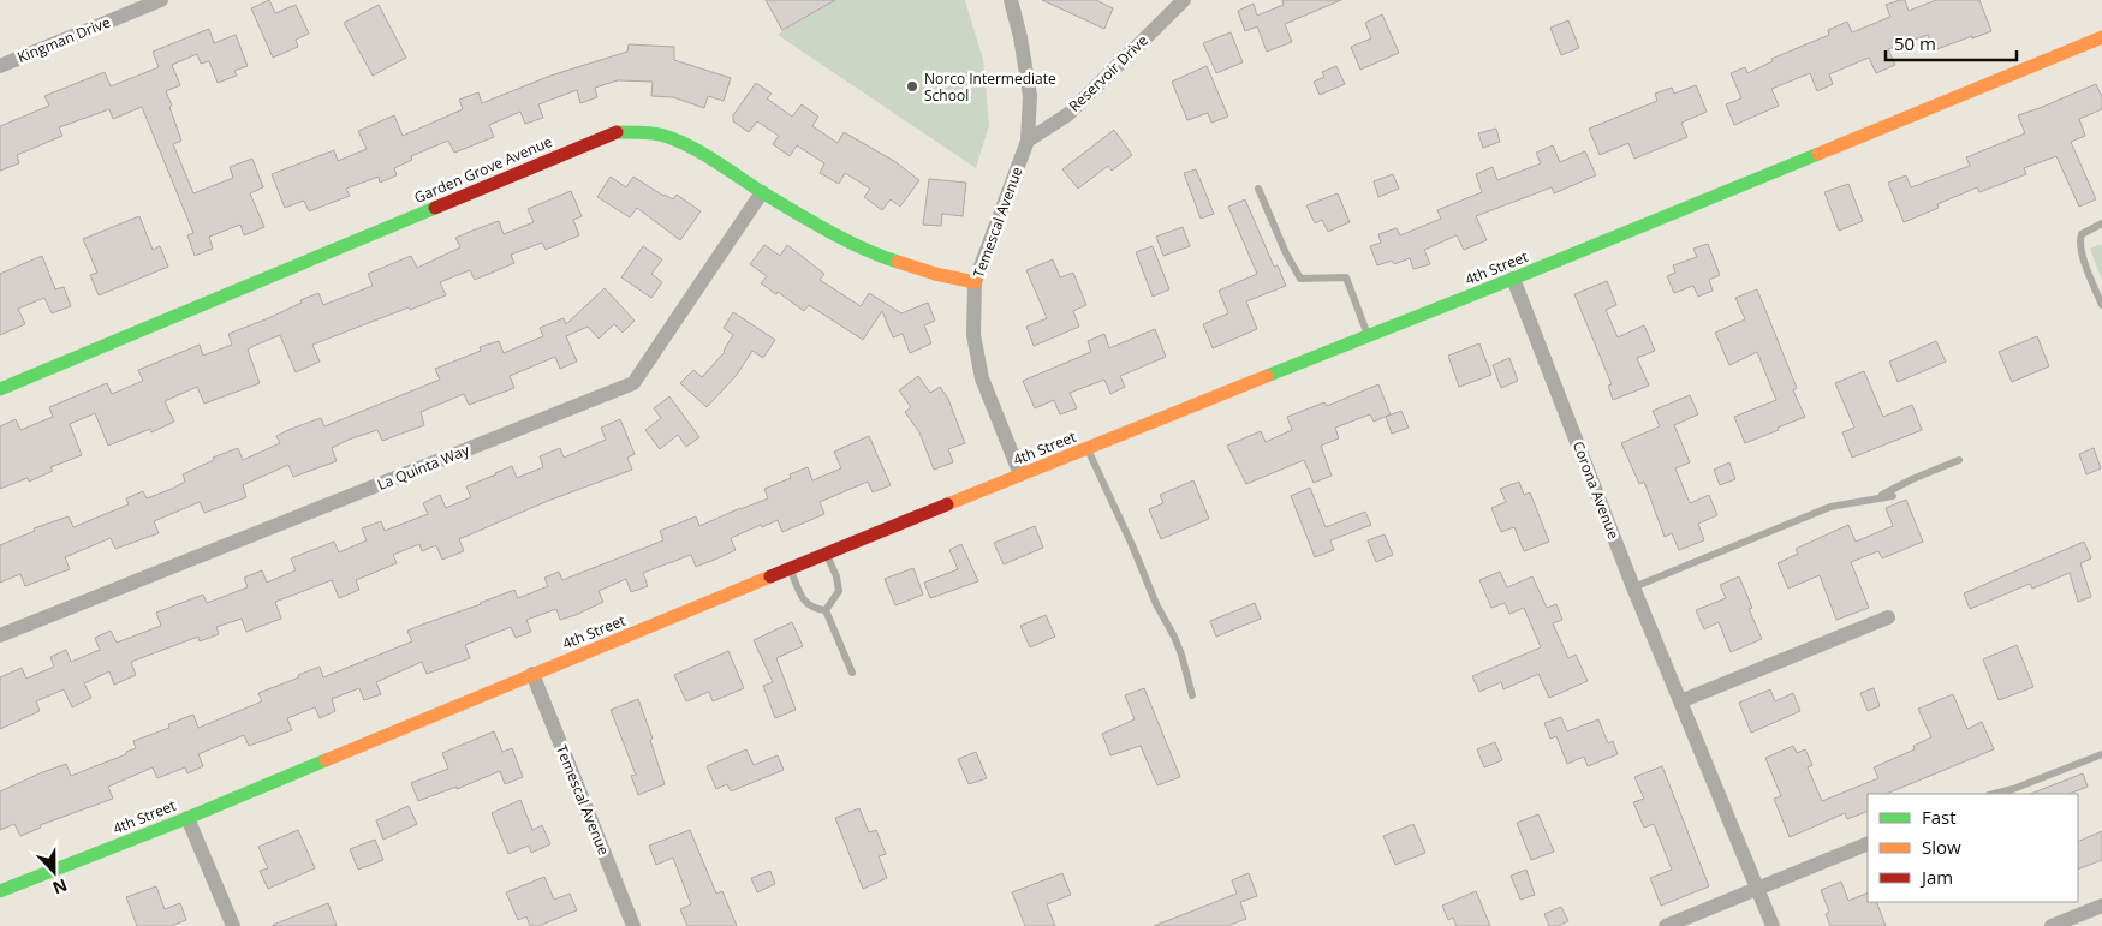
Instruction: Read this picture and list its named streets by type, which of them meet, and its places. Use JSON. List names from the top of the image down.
{
  "streets": {
    "street": [
      "Kingman Drive",
      "Reservoir Drive",
      "Garden Grove Avenue",
      "Temescal Avenue",
      "4th Street",
      "La Quinta Way",
      "Corona Avenue"
    ]
  },
  "crossings": [
    ["Reservoir Drive", "Temescal Avenue"],
    ["Garden Grove Avenue", "Temescal Avenue"],
    ["Garden Grove Avenue", "La Quinta Way"],
    ["Temescal Avenue", "4th Street"],
    ["4th Street", "Corona Avenue"]
  ],
  "places": ["Norco Intermediate School"],
  "legend": ["Fast", "Slow", "Jam"],
  "scale_bar": "50 m",
  "north": "bottom"
}
